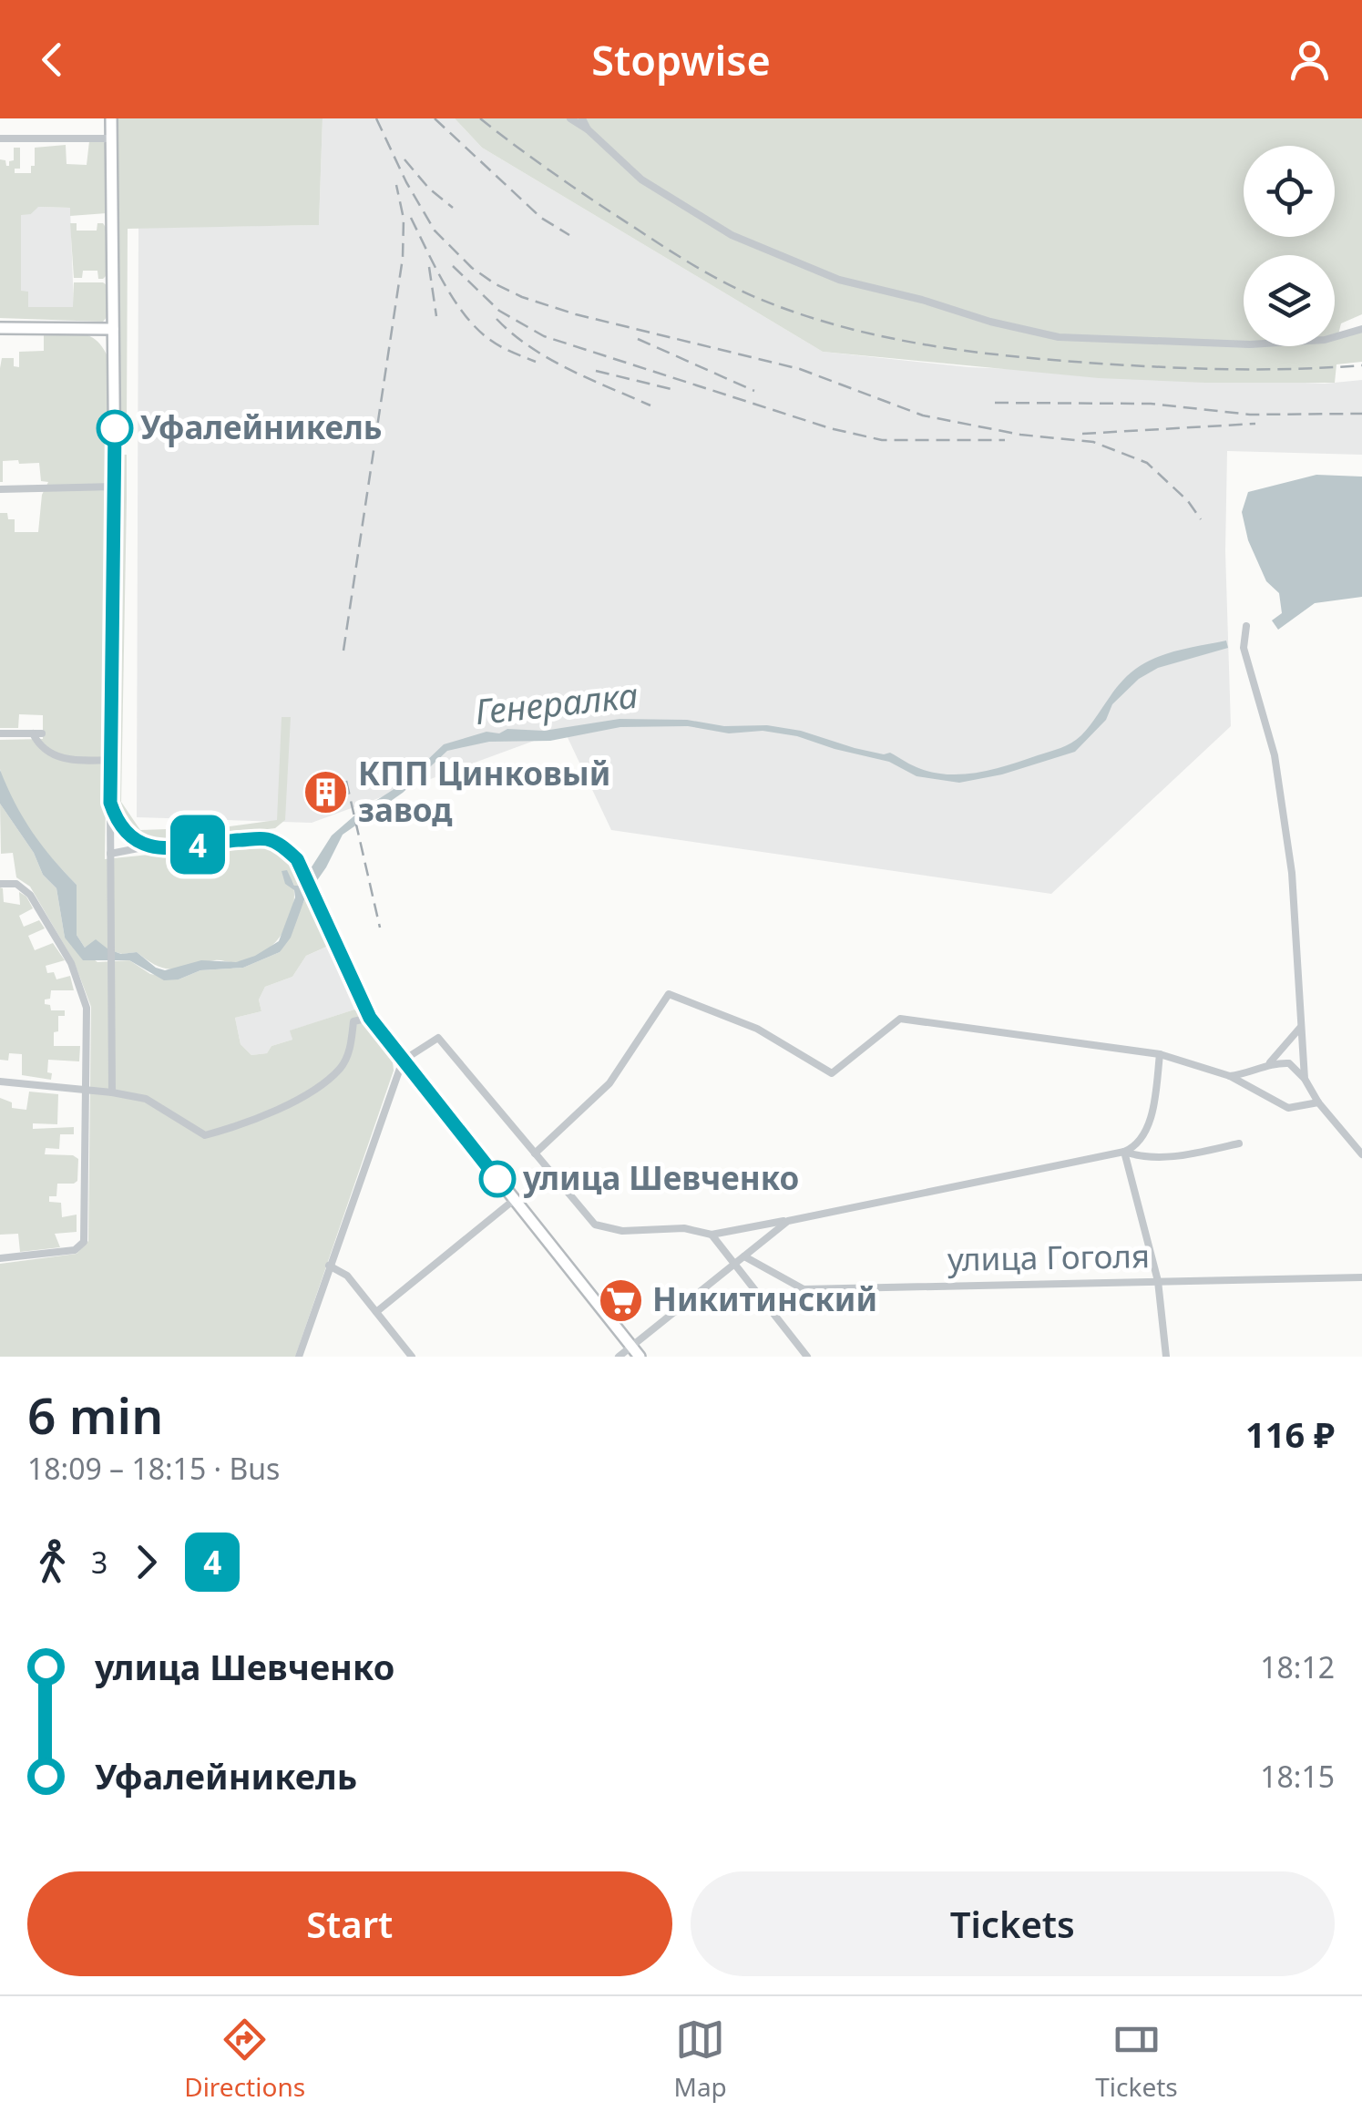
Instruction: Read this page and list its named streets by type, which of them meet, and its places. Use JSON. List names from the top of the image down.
{
  "streets": {
    "street": ["улица Гоголя"]
  },
  "water": ["Генералка"],
  "places": {
    "other": ["Уфалейникель", "улица Шевченко"],
    "building": ["КПП Цинковый завод"],
    "supermarket": ["Никитинский"]
  },
  "lines": ["bus line 4"],
  "page": {
    "header": "Stopwise",
    "on_map": "4",
    "heading": ["6 min", "18:09 – 18:15 · Bus", "116 ₽"],
    "legs": ["3", "4"],
    "list": [
      {
        "name": "улица Шевченко",
        "value": "18:12"
      },
      {
        "name": "Уфалейникель",
        "value": "18:15"
      }
    ],
    "buttons": ["Start", "Tickets"],
    "tabs": ["Directions", "Map", "Tickets"]
  }
}
